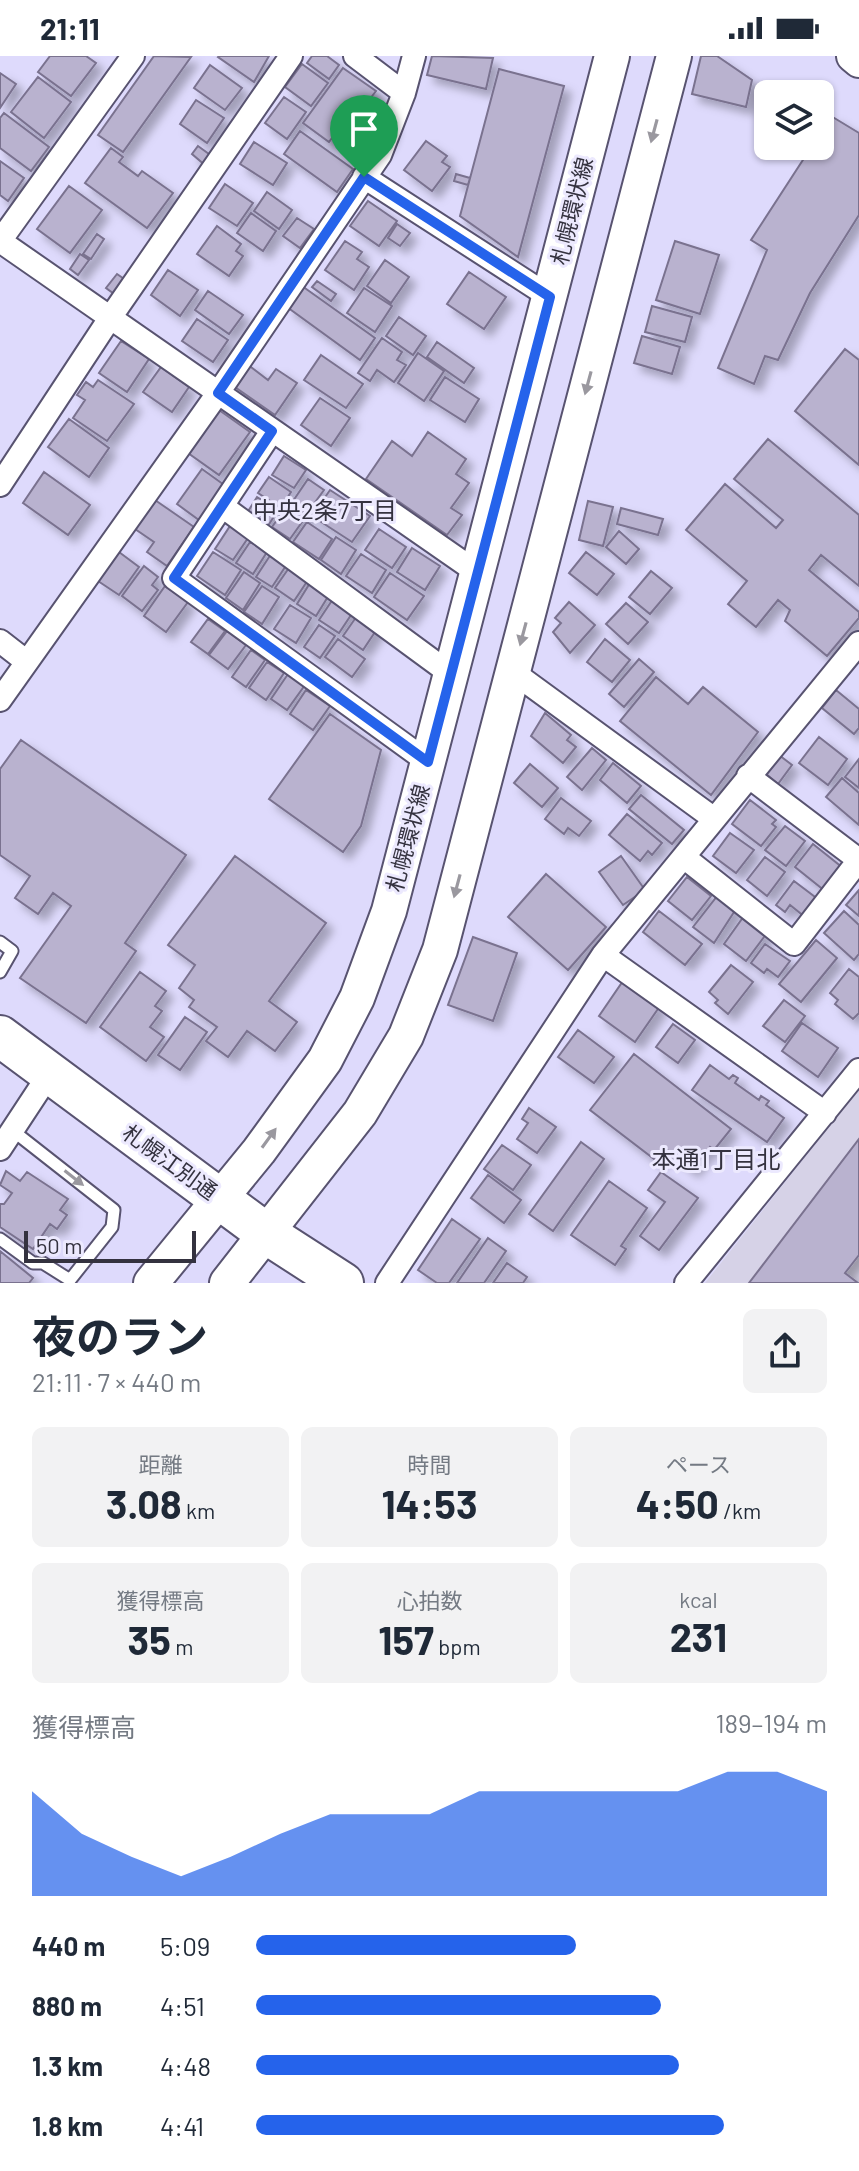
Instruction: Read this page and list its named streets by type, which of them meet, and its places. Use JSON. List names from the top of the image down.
{
  "streets": {
    "highway": ["札幌江別通"],
    "main road": ["札幌環状線"]
  },
  "crossings": [
    ["札幌環状線", "札幌江別通"]
  ],
  "districts": ["中央2条7丁目", "本通1丁目北"],
  "scale_bar": "50 m",
  "page": {
    "status": "21:11",
    "scale": "50 m",
    "heading": ["夜のラン", "21:11 · 7 × 440 m"],
    "stats": [
      ["距離", "3.08 km"],
      ["時間", "14:53"],
      ["ペース", "4:50 /km"],
      ["獲得標高", "35 m"],
      ["心拍数", "157 bpm"],
      ["kcal", "231"]
    ],
    "chart": ["獲得標高", "189–194 m"],
    "list": [
      {
        "name": "440 m",
        "note": "5:09"
      },
      {
        "name": "880 m",
        "note": "4:51"
      },
      {
        "name": "1.3 km",
        "note": "4:48"
      },
      {
        "name": "1.8 km",
        "note": "4:41"
      }
    ]
  }
}
